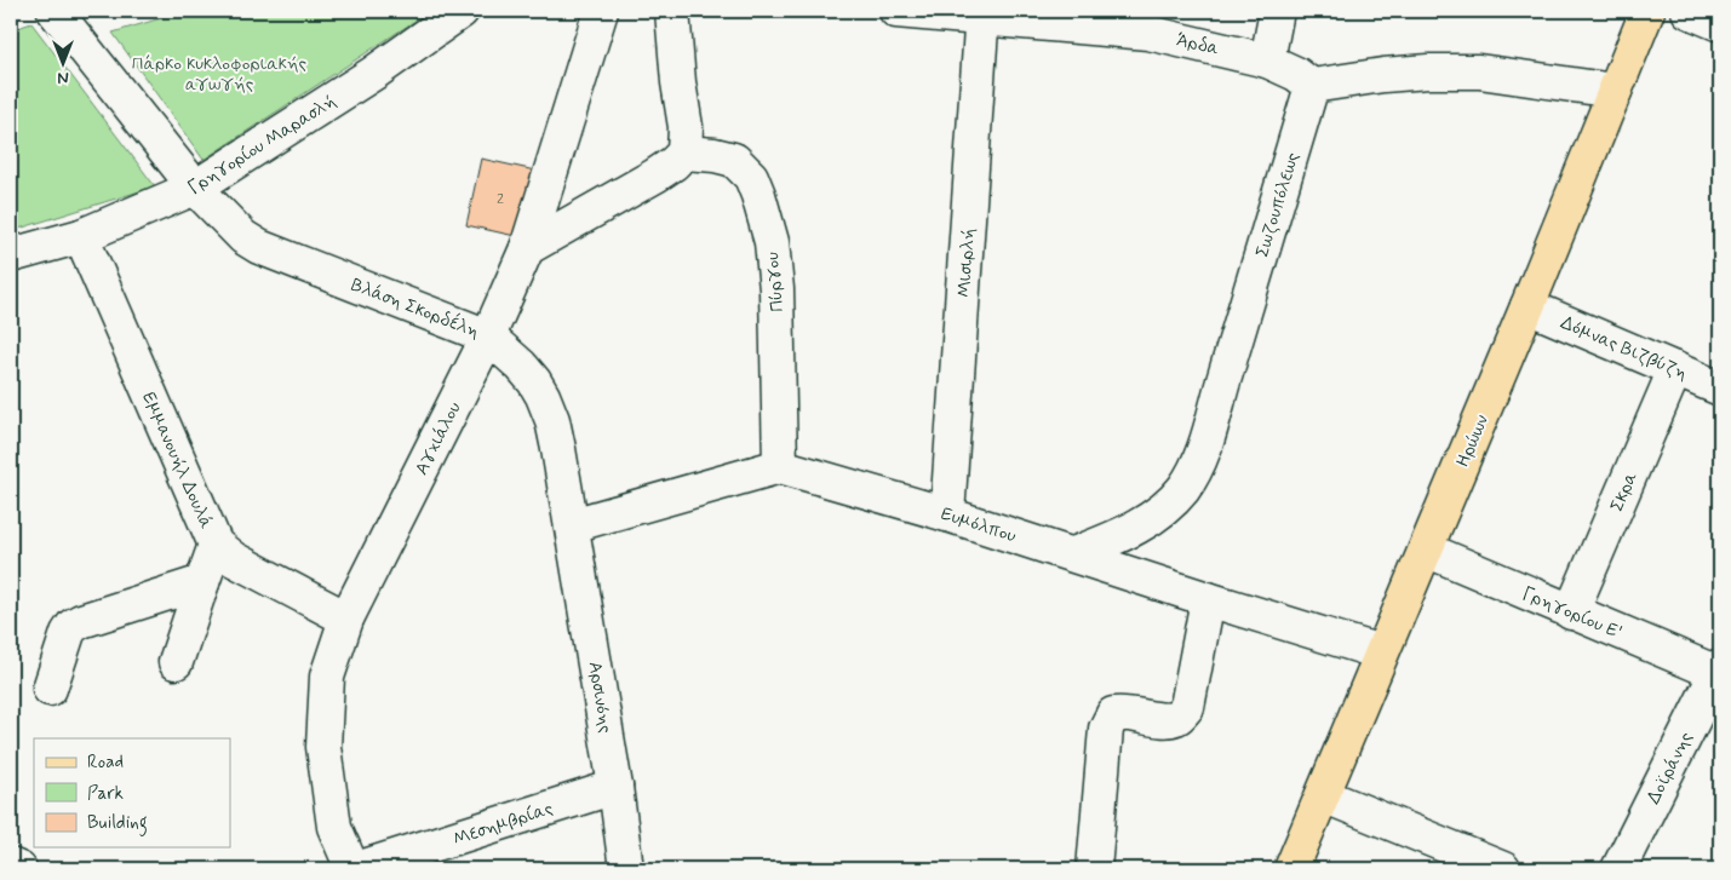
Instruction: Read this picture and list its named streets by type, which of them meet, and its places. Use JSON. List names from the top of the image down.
{
  "streets": {
    "main road": ["Ηρώων"],
    "street": [
      "Άρδα",
      "Γρηγορίου Μαρασλή",
      "Σωζουπόλεως",
      "Μισιρλή",
      "Πύργου",
      "Βλάση Σκορδέλη",
      "Δόμνας Βιζβύζη",
      "Αγχιάλου",
      "Εμμανουήλ Δουλά",
      "Σκρα",
      "Ευμόλπου",
      "Γρηγορίου Ε'",
      "Αρσινόης",
      "Δοϊράνης",
      "Μεσημβρίας"
    ]
  },
  "crossings": [
    ["Άρδα", "Σωζουπόλεως"],
    ["Άρδα", "Μισιρλή"],
    ["Γρηγορίου Μαρασλή", "Βλάση Σκορδέλη"],
    ["Γρηγορίου Μαρασλή", "Εμμανουήλ Δουλά"],
    ["Σωζουπόλεως", "Ευμόλπου"],
    ["Μισιρλή", "Ευμόλπου"],
    ["Πύργου", "Ευμόλπου"],
    ["Βλάση Σκορδέλη", "Αγχιάλου"],
    ["Βλάση Σκορδέλη", "Αρσινόης"],
    ["Δόμνας Βιζβύζη", "Ηρώων"],
    ["Δόμνας Βιζβύζη", "Σκρα"],
    ["Αγχιάλου", "Εμμανουήλ Δουλά"],
    ["Αγχιάλου", "Μεσημβρίας"],
    ["Ηρώων", "Ευμόλπου"],
    ["Ηρώων", "Γρηγορίου Ε'"],
    ["Σκρα", "Γρηγορίου Ε'"],
    ["Γρηγορίου Ε'", "Δοϊράνης"],
    ["Αρσινόης", "Μεσημβρίας"]
  ],
  "parks": ["Πάρκο κυκλοφοριακής αγωγής"],
  "house_numbers": ["2"],
  "legend": ["Road", "Park", "Building"],
  "north": "bottom"
}
